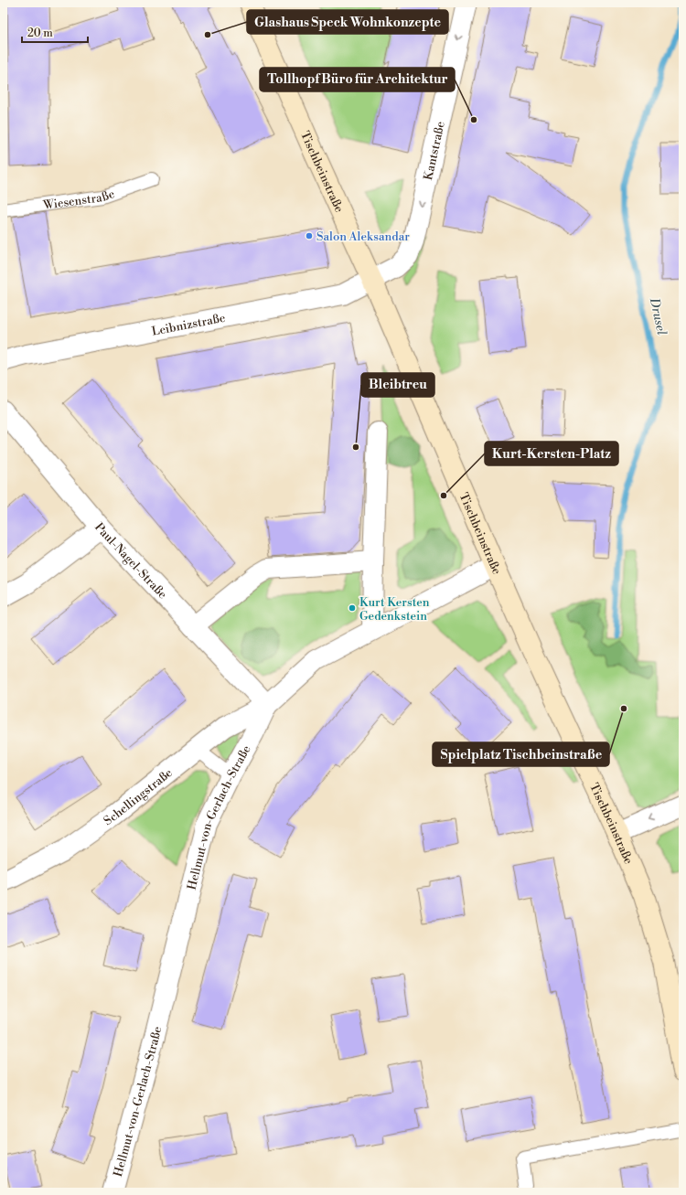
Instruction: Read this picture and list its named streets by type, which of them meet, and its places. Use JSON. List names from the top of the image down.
{
  "streets": {
    "main road": ["Tischbeinstraße"],
    "street": [
      "Kantstraße",
      "Leibnizstraße",
      "Paul-Nagel-Straße",
      "Schellingstraße",
      "Hellmut-von-Gerlach-Straße"
    ],
    "lane": ["Wiesenstraße"]
  },
  "crossings": [
    ["Kantstraße", "Tischbeinstraße"],
    ["Kantstraße", "Leibnizstraße"],
    ["Tischbeinstraße", "Leibnizstraße"],
    ["Tischbeinstraße", "Hellmut-von-Gerlach-Straße"],
    ["Paul-Nagel-Straße", "Schellingstraße"],
    ["Paul-Nagel-Straße", "Hellmut-von-Gerlach-Straße"],
    ["Schellingstraße", "Hellmut-von-Gerlach-Straße"]
  ],
  "one_way": ["Kantstraße"],
  "water": ["Drusel"],
  "places": [
    "Glashaus Speck Wohnkonzepte",
    "Tollhopf Büro für Architektur",
    "Salon Aleksandar",
    "Bleibtreu",
    "Kurt-Kersten-Platz",
    "Kurt Kersten Gedenkstein",
    "Spielplatz Tischbeinstraße"
  ],
  "scale_bar": "20 m"
}
